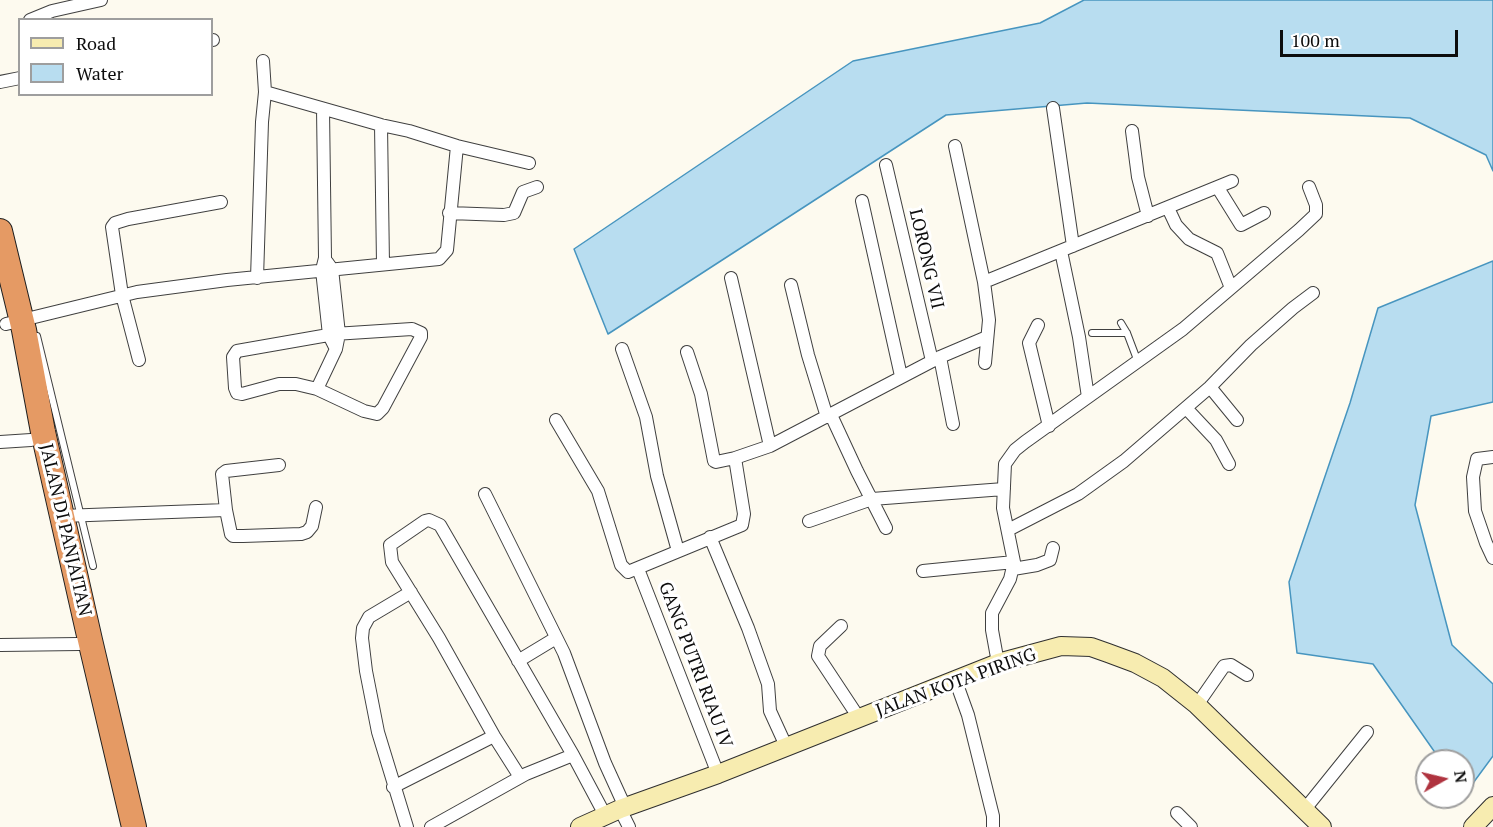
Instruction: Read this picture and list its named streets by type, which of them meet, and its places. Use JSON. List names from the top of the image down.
{
  "streets": {
    "highway": ["JALAN DI PANJAITAN"],
    "street": ["LORONG VII", "GANG PUTRI RIAU IV", "JALAN KOTA PIRING"]
  },
  "crossings": [
    ["GANG PUTRI RIAU IV", "JALAN KOTA PIRING"]
  ],
  "legend": ["Road", "Water"],
  "scale_bar": "100 m",
  "north": "right"
}
